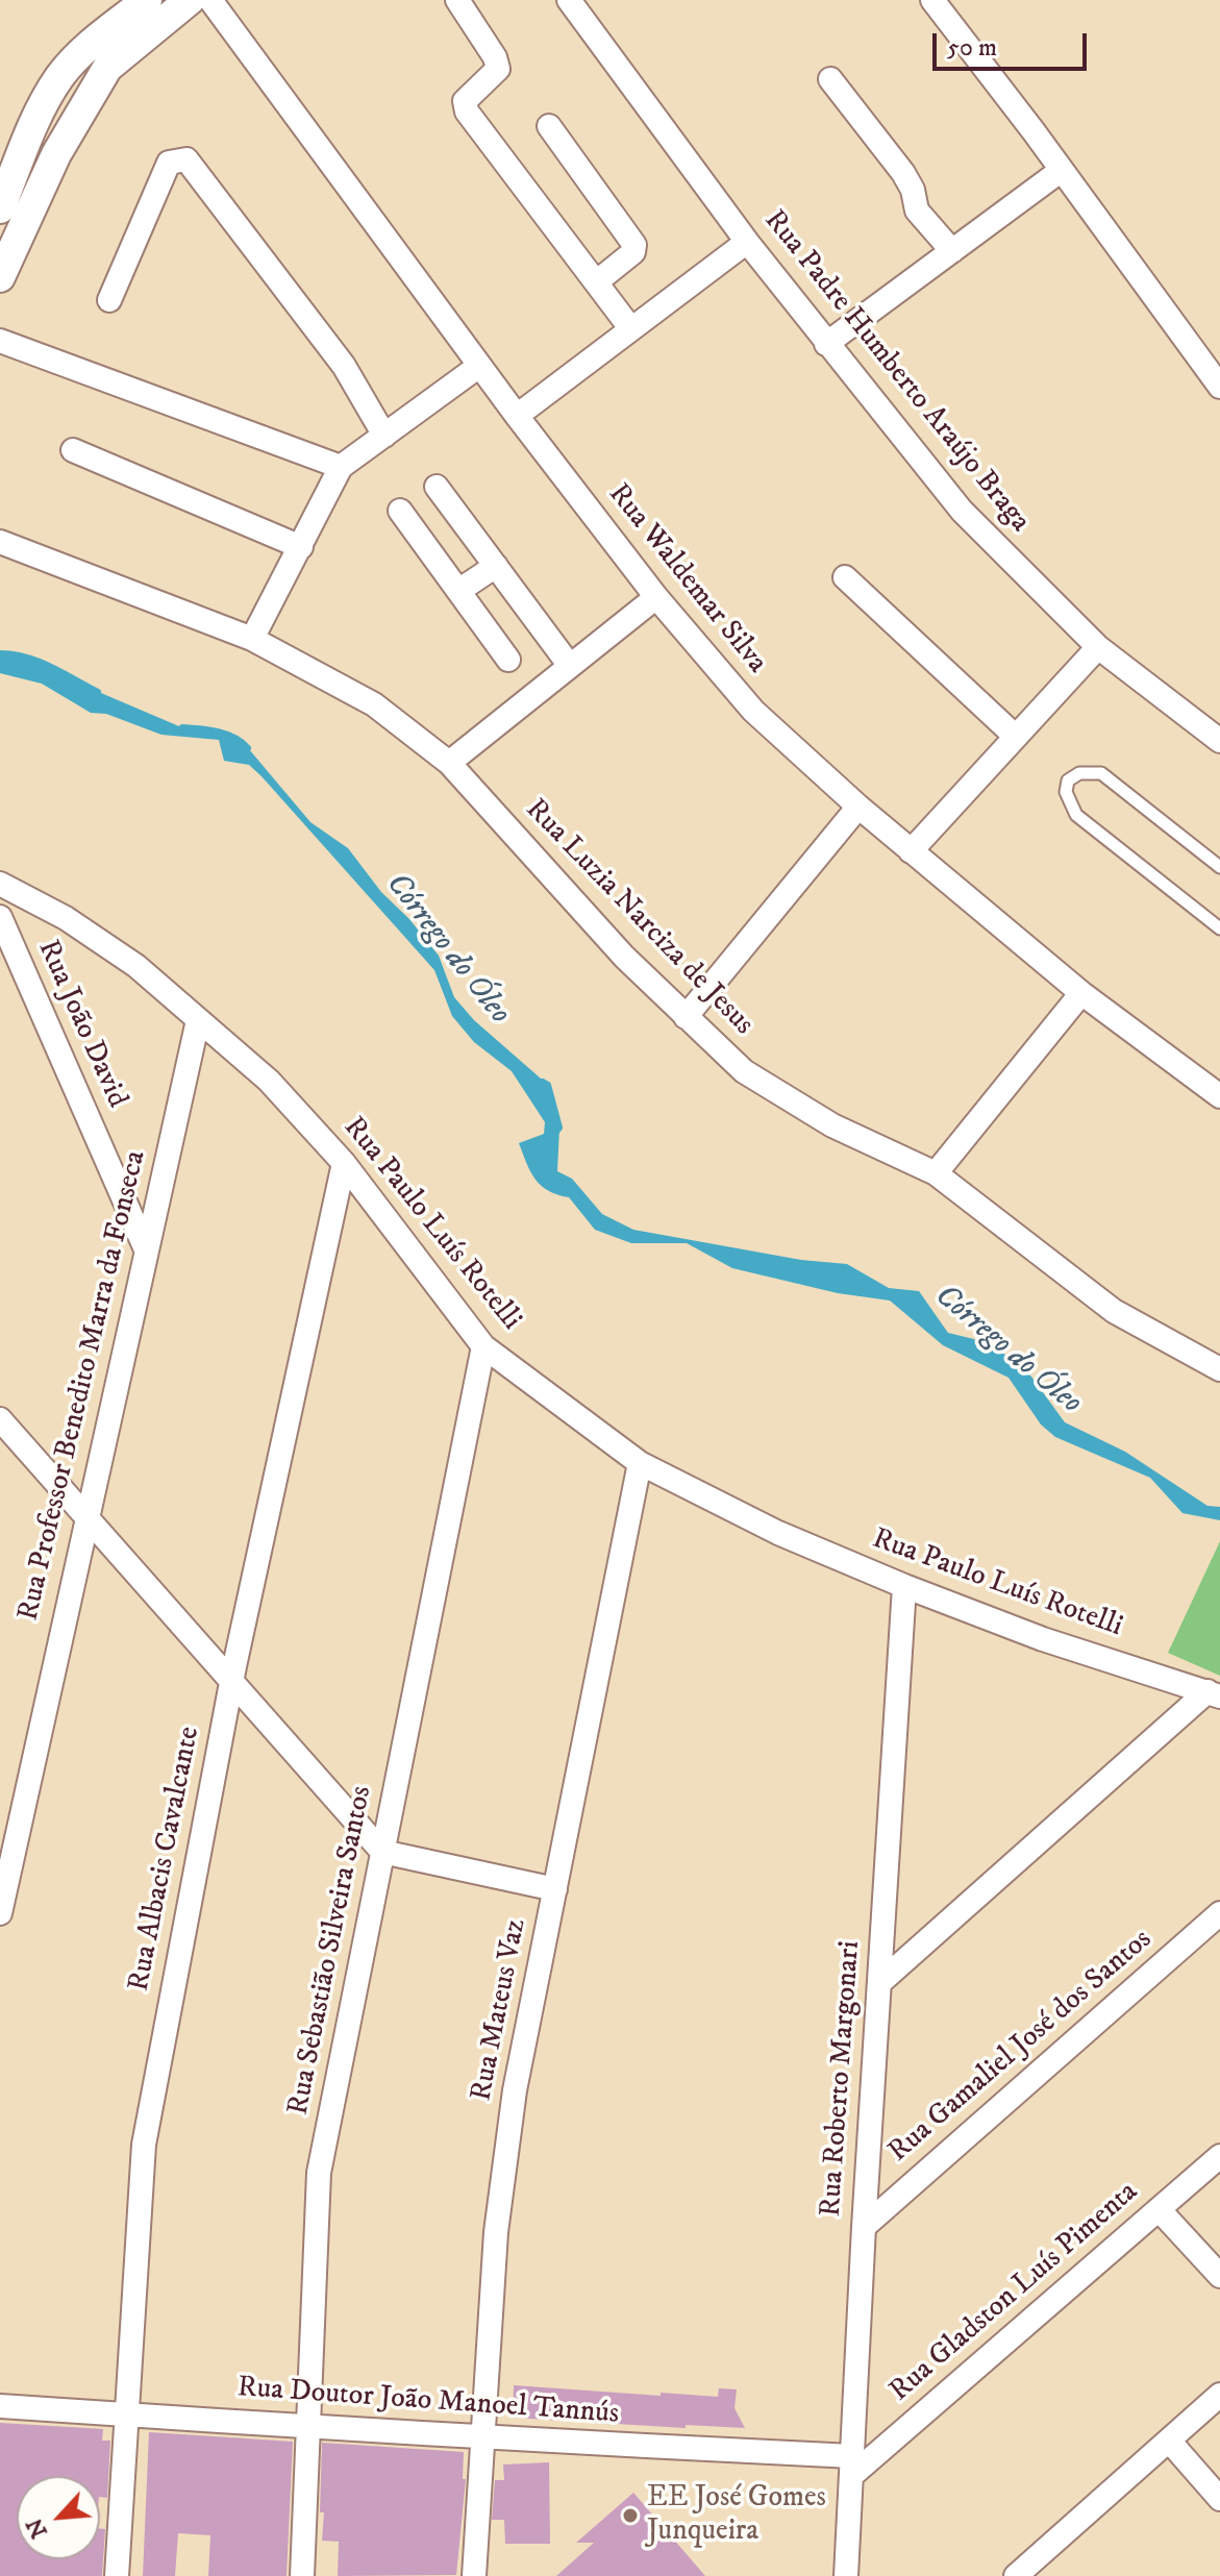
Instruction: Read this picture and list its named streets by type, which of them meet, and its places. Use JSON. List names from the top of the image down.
{
  "streets": {
    "street": [
      "Rua Padre Humberto Araújo Braga",
      "Rua Waldemar Silva",
      "Rua Luzia Narciza de Jesus",
      "Rua João David",
      "Rua Paulo Luís Rotelli",
      "Rua Professor Benedito Marra da Fonseca",
      "Rua Albacis Cavalcante",
      "Rua Sebastião Silveira Santos",
      "Rua Mateus Vaz",
      "Rua Gamaliel José dos Santos",
      "Rua Roberto Margonari",
      "Rua Gladston Luís Pimenta",
      "Rua Doutor João Manoel Tannús"
    ]
  },
  "crossings": [
    ["Rua João David", "Rua Professor Benedito Marra da Fonseca"],
    ["Rua Paulo Luís Rotelli", "Rua Professor Benedito Marra da Fonseca"],
    ["Rua Paulo Luís Rotelli", "Rua Albacis Cavalcante"],
    ["Rua Paulo Luís Rotelli", "Rua Sebastião Silveira Santos"],
    ["Rua Paulo Luís Rotelli", "Rua Mateus Vaz"],
    ["Rua Paulo Luís Rotelli", "Rua Roberto Margonari"],
    ["Rua Albacis Cavalcante", "Rua Doutor João Manoel Tannús"],
    ["Rua Sebastião Silveira Santos", "Rua Doutor João Manoel Tannús"],
    ["Rua Mateus Vaz", "Rua Doutor João Manoel Tannús"],
    ["Rua Gamaliel José dos Santos", "Rua Roberto Margonari"],
    ["Rua Roberto Margonari", "Rua Gladston Luís Pimenta"],
    ["Rua Roberto Margonari", "Rua Doutor João Manoel Tannús"],
    ["Rua Gladston Luís Pimenta", "Rua Doutor João Manoel Tannús"]
  ],
  "water": ["Córrego do Óleo"],
  "places": ["EE José Gomes Junqueira"],
  "scale_bar": "50 m",
  "north": "bottom left"
}
